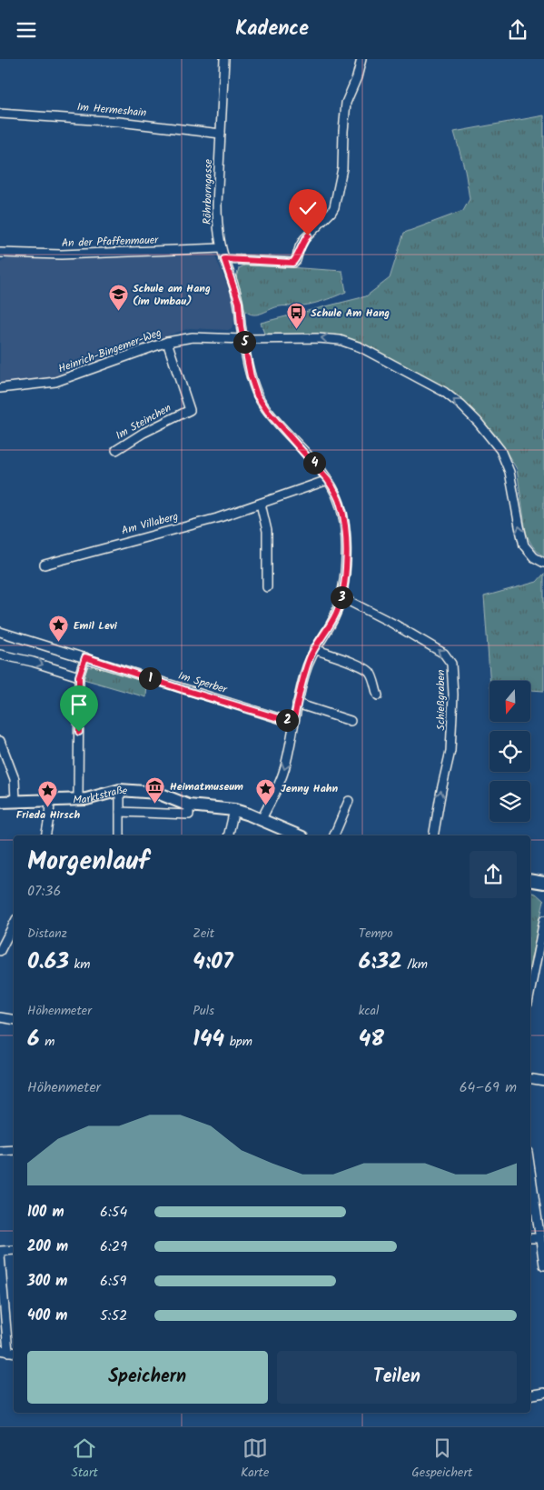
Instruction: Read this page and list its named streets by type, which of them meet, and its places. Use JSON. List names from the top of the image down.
{
  "streets": {
    "street": [
      "Im Hermeshain",
      "Röhrborngasse",
      "An der Pfaffenmauer",
      "Heinrich-Bingemer-Weg",
      "Im Steinchen",
      "Am Villaberg",
      "Im Sperber",
      "Schießgraben",
      "Marktstraße"
    ]
  },
  "crossings": [
    ["Im Hermeshain", "Röhrborngasse"],
    ["Röhrborngasse", "An der Pfaffenmauer"],
    ["Röhrborngasse", "Heinrich-Bingemer-Weg"],
    ["Röhrborngasse", "Am Villaberg"],
    ["Röhrborngasse", "Im Sperber"],
    ["Röhrborngasse", "Schießgraben"],
    ["Röhrborngasse", "Marktstraße"],
    ["Heinrich-Bingemer-Weg", "Im Steinchen"]
  ],
  "one_way": ["Heinrich-Bingemer-Weg", "Schießgraben"],
  "places": {
    "school or university": ["Schule am Hang (im Umbau)"],
    "bus stop": ["Schule Am Hang"],
    "place": ["Emil Levi", "Jenny Hahn", "Frieda Hirsch"],
    "museum": ["Heimatmuseum"]
  },
  "north": "bottom",
  "page": {
    "header": "Kadence",
    "pins": [
      "5",
      "4",
      "3",
      "1",
      "2"
    ],
    "heading": ["Morgenlauf", "07:36"],
    "stats": [
      ["Distanz", "0.63 km"],
      ["Zeit", "4:07"],
      ["Tempo", "6:32 /km"],
      ["Höhenmeter", "6 m"],
      ["Puls", "144 bpm"],
      ["kcal", "48"]
    ],
    "chart": ["Höhenmeter", "64–69 m"],
    "list": [
      {
        "name": "100 m",
        "note": "6:54"
      },
      {
        "name": "200 m",
        "note": "6:29"
      },
      {
        "name": "300 m",
        "note": "6:59"
      },
      {
        "name": "400 m",
        "note": "5:52"
      }
    ],
    "buttons": ["Speichern", "Teilen"],
    "tabs": ["Start", "Karte", "Gespeichert"]
  }
}
